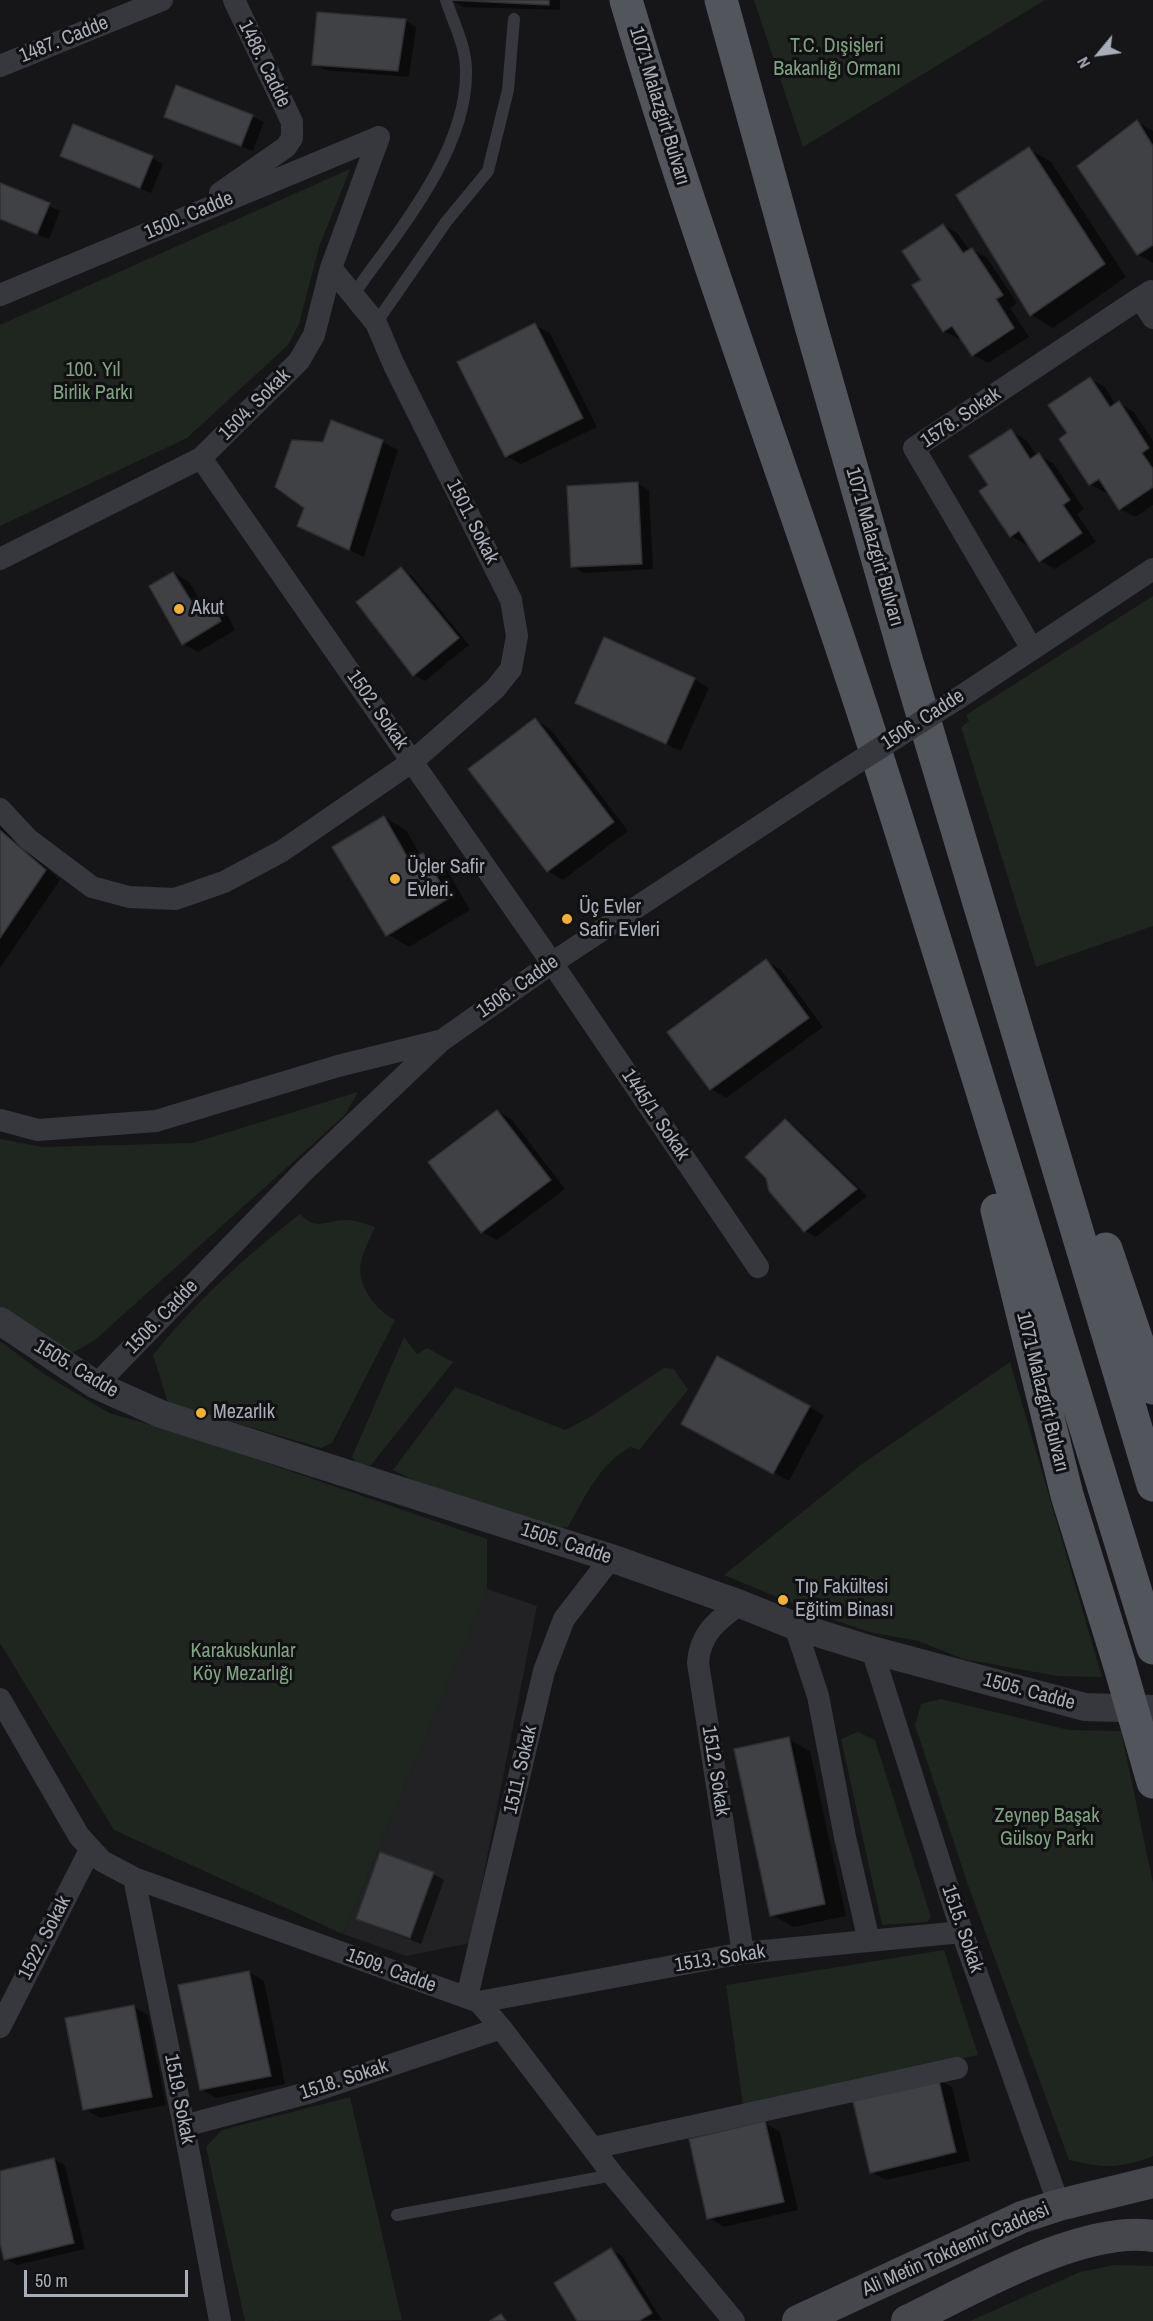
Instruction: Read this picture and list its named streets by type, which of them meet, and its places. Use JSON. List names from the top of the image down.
{
  "streets": {
    "main road": ["1071 Malazgirt Bulvarı", "Ali Metin Tokdemir Caddesi"],
    "street": [
      "1487. Cadde",
      "1486. Cadde",
      "1500. Cadde",
      "1504. Sokak",
      "1578. Sokak",
      "1501. Sokak",
      "1502. Sokak",
      "1506. Cadde",
      "1445/1. Sokak",
      "1505. Cadde",
      "1511. Sokak",
      "1512. Sokak",
      "1515. Sokak",
      "1522. Sokak",
      "1513. Sokak",
      "1509. Cadde",
      "1518. Sokak",
      "1519. Sokak"
    ]
  },
  "crossings": [
    ["1486. Cadde", "1500. Cadde"],
    ["1500. Cadde", "1504. Sokak"],
    ["1504. Sokak", "1501. Sokak"],
    ["1504. Sokak", "1502. Sokak"],
    ["1578. Sokak", "1506. Cadde"],
    ["1501. Sokak", "1502. Sokak"],
    ["1502. Sokak", "1506. Cadde"],
    ["1502. Sokak", "1445/1. Sokak"],
    ["1506. Cadde", "1445/1. Sokak"],
    ["1506. Cadde", "1505. Cadde"],
    ["1505. Cadde", "1511. Sokak"],
    ["1505. Cadde", "1512. Sokak"],
    ["1505. Cadde", "1515. Sokak"],
    ["1511. Sokak", "1513. Sokak"],
    ["1511. Sokak", "1509. Cadde"],
    ["1512. Sokak", "1513. Sokak"],
    ["1515. Sokak", "1513. Sokak"],
    ["1515. Sokak", "Ali Metin Tokdemir Caddesi"],
    ["1522. Sokak", "1509. Cadde"],
    ["1513. Sokak", "1509. Cadde"],
    ["1509. Cadde", "1519. Sokak"],
    ["1518. Sokak", "1519. Sokak"]
  ],
  "parks": [
    "T.C. Dışişleri Bakanlığı Ormanı",
    "100. Yıl Birlik Parkı",
    "Karakuskunlar Köy Mezarlığı",
    "Zeynep Başak Gülsoy Parkı"
  ],
  "places": [
    "Akut",
    "Üçler Safir Evleri.",
    "Üç Evler Safir Evleri",
    "Mezarlık",
    "Tıp Fakültesi Eğitim Binası"
  ],
  "scale_bar": "50 m",
  "north": "bottom left"
}
